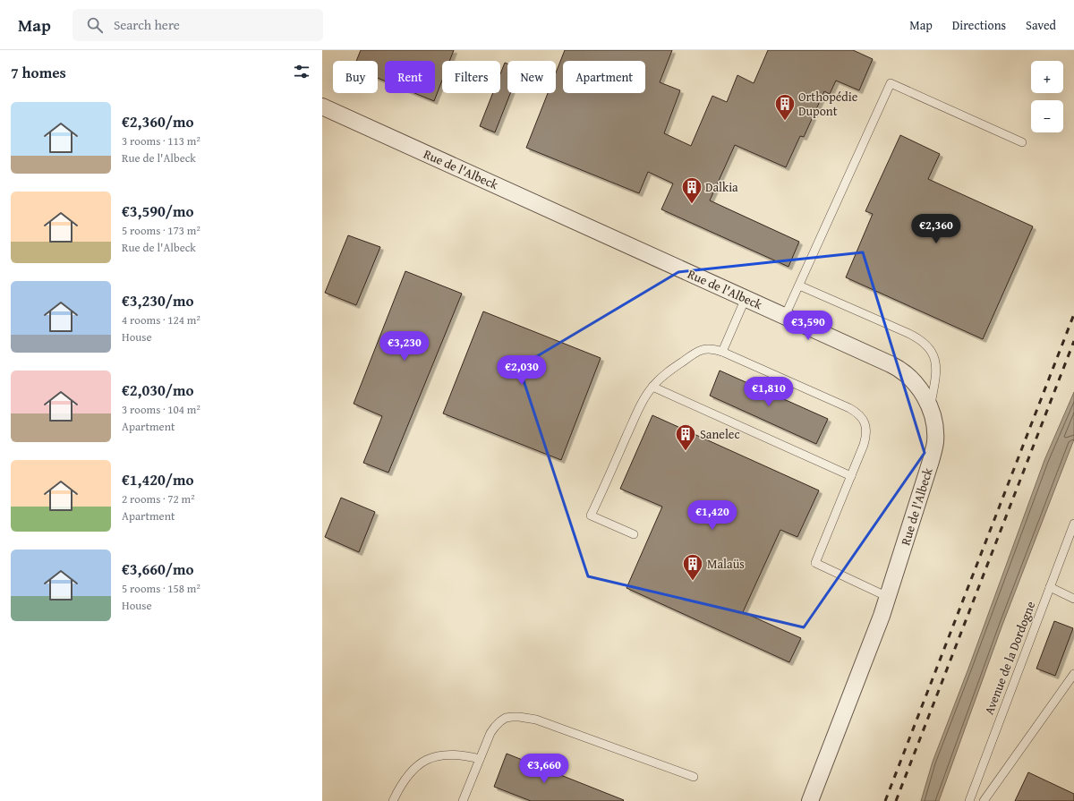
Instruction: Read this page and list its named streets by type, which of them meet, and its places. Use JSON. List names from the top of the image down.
{
  "streets": {
    "street": ["Rue de l'Albeck"],
    "lane": ["Avenue de la Dordogne"]
  },
  "places": {
    "building": [
      "Orthopédie Dupont",
      "Dalkia",
      "Sanelec",
      "Malaüs"
    ]
  },
  "page": {
    "header": "Map",
    "search": "Search here",
    "nav": ["Map", "Directions", "Saved"],
    "heading": "7 homes",
    "map_buttons": ["+", "−"],
    "chip": [
      "Buy",
      "Rent",
      "Filters",
      "New",
      "Apartment"
    ],
    "list": [
      {
        "name": "€2,360/mo",
        "note": "3 rooms · 113 m² · Rue de l'Albeck"
      },
      {
        "name": "€3,590/mo",
        "note": "5 rooms · 173 m² · Rue de l'Albeck"
      },
      {
        "name": "€3,230/mo",
        "note": "4 rooms · 124 m² · House"
      },
      {
        "name": "€2,030/mo",
        "note": "3 rooms · 104 m² · Apartment"
      },
      {
        "name": "€1,420/mo",
        "note": "2 rooms · 72 m² · Apartment"
      },
      {
        "name": "€3,660/mo",
        "note": "5 rooms · 158 m² · House"
      }
    ],
    "price": [
      "€2,360",
      "€3,590",
      "€3,230",
      "€2,030",
      "€1,810",
      "€1,420",
      "€3,660"
    ]
  }
}
